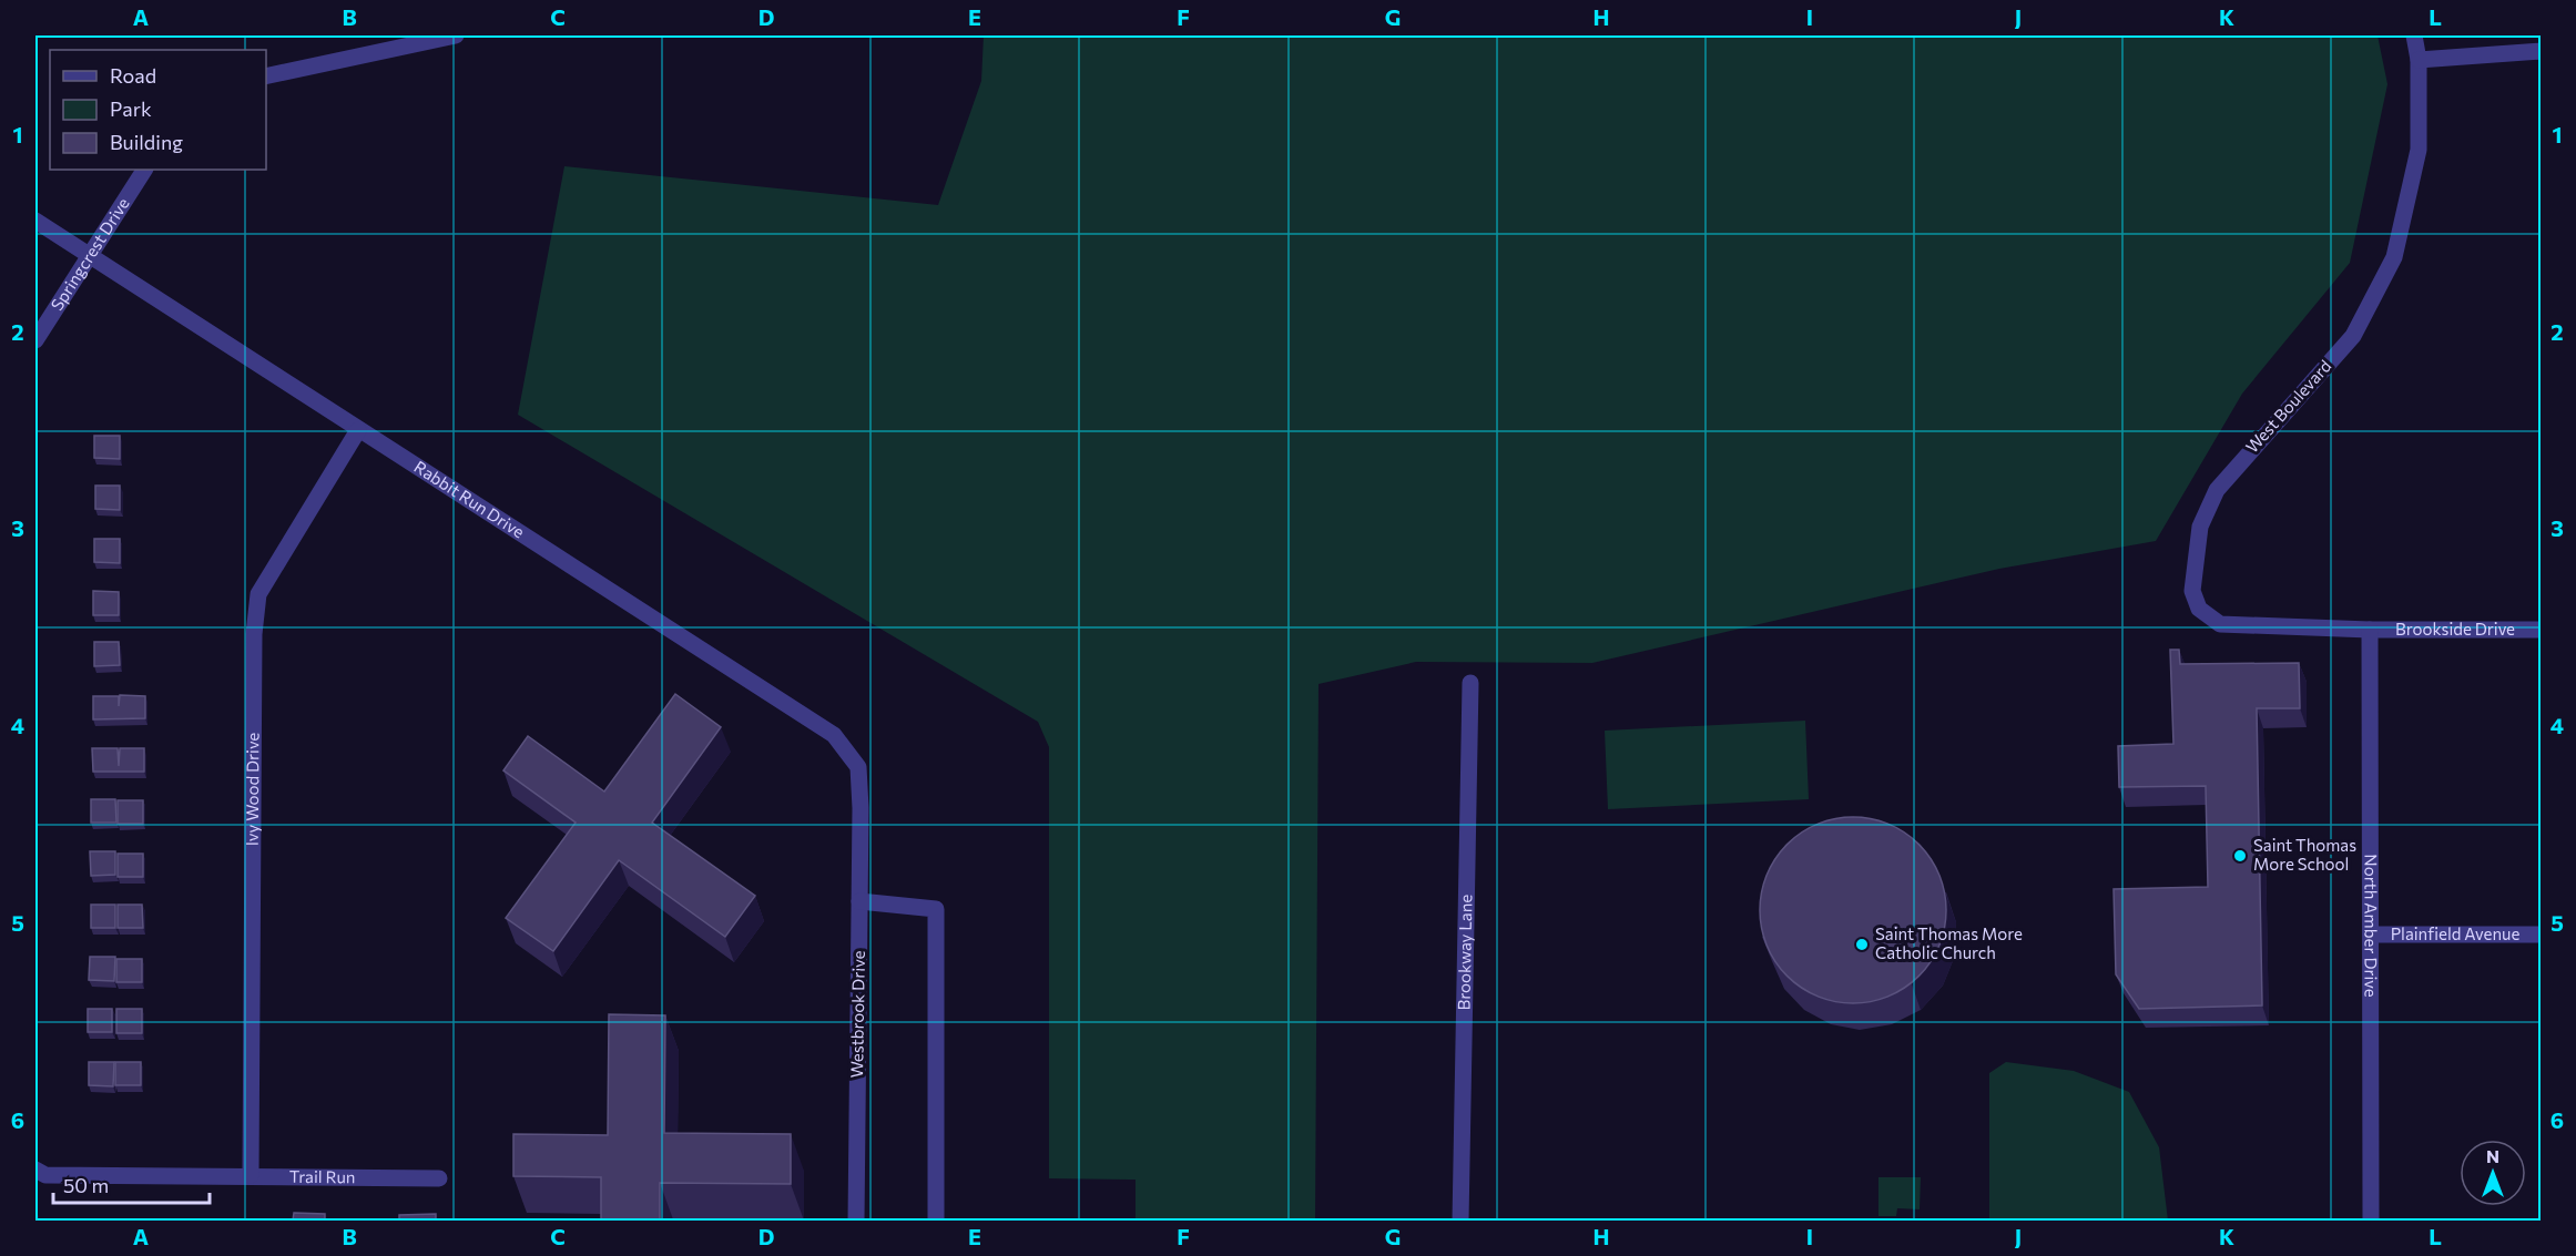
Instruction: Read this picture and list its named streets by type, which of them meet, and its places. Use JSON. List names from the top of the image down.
{
  "streets": {
    "street": [
      "Springcrest Drive",
      "West Boulevard",
      "Rabbit Run Drive",
      "Brookside Drive",
      "Ivy Wood Drive",
      "North Amber Drive",
      "Plainfield Avenue",
      "Brookway Lane",
      "Westbrook Drive",
      "Trail Run"
    ]
  },
  "crossings": [
    ["Springcrest Drive", "Rabbit Run Drive"],
    ["West Boulevard", "Brookside Drive"],
    ["West Boulevard", "North Amber Drive"],
    ["Rabbit Run Drive", "Ivy Wood Drive"],
    ["Rabbit Run Drive", "Westbrook Drive"],
    ["Brookside Drive", "North Amber Drive"],
    ["Ivy Wood Drive", "Trail Run"],
    ["North Amber Drive", "Plainfield Avenue"]
  ],
  "places": ["Saint Thomas More School", "Saint Thomas More Catholic Church"],
  "legend": ["Road", "Park", "Building"],
  "scale_bar": "50 m",
  "north": "top",
  "grid": {
    "columns": [
      "A",
      "B",
      "C",
      "D",
      "E",
      "F",
      "G",
      "H",
      "I",
      "J",
      "K",
      "L"
    ],
    "rows": [
      "1",
      "2",
      "3",
      "4",
      "5",
      "6"
    ]
  }
}
